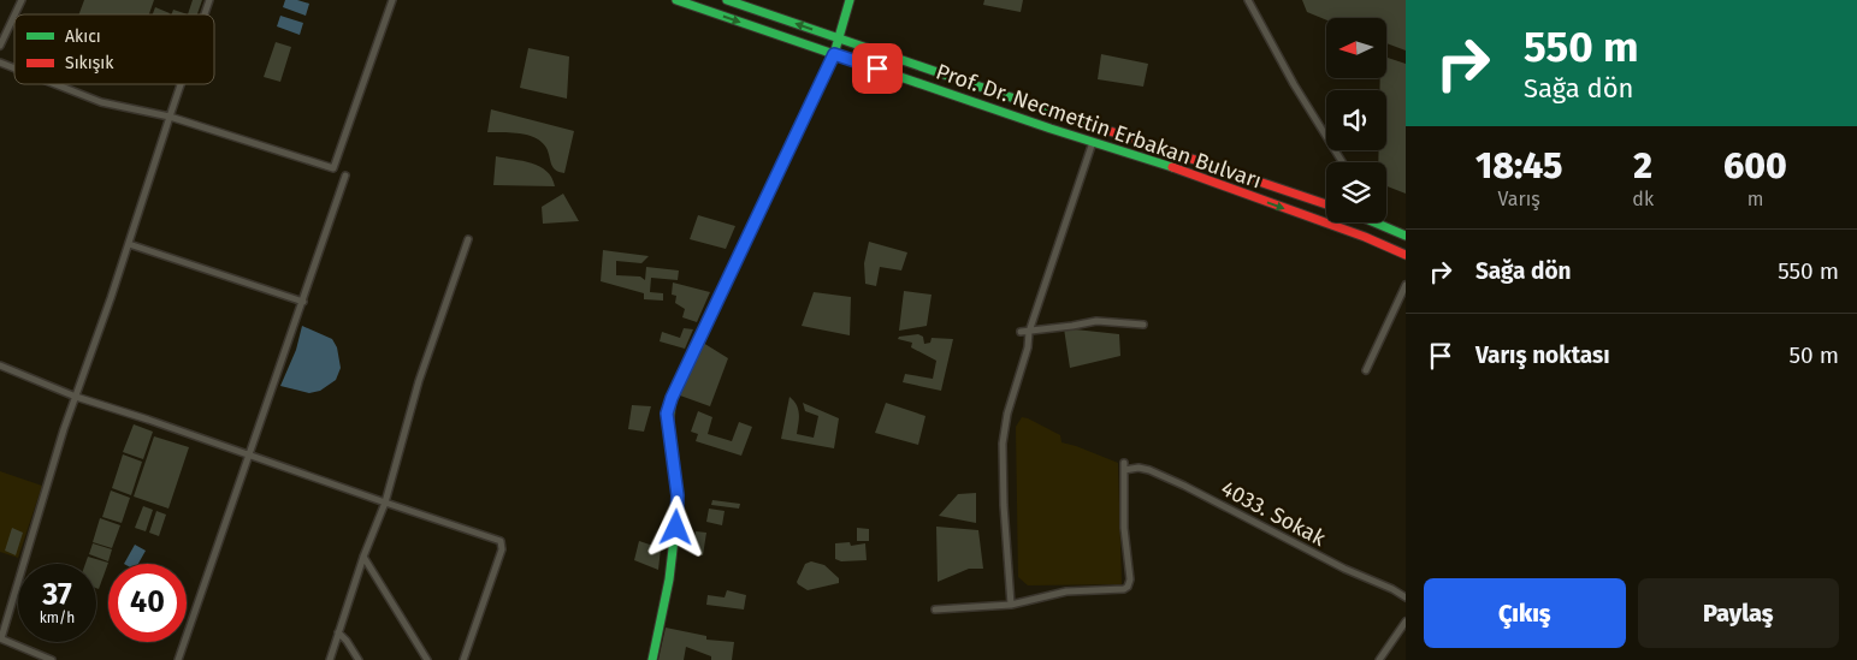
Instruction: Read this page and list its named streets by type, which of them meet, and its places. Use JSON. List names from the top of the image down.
{
  "streets": {
    "main road": ["Prof. Dr. Necmettin Erbakan Bulvarı"],
    "street": ["4033. Sokak"]
  },
  "legend": ["Akıcı", "Sıkışık"],
  "north": "left",
  "page": {
    "turn": ["550 m", "Sağa dön"],
    "eta": [
      "18:45",
      "Varış",
      "2",
      "dk",
      "600",
      "m"
    ],
    "list": [
      {
        "name": "Sağa dön",
        "value": "550 m"
      },
      {
        "name": "Varış noktası",
        "value": "50 m"
      }
    ],
    "speed": "37 km/h",
    "limit": "40",
    "buttons": ["Çıkış", "Paylaş"]
  }
}
